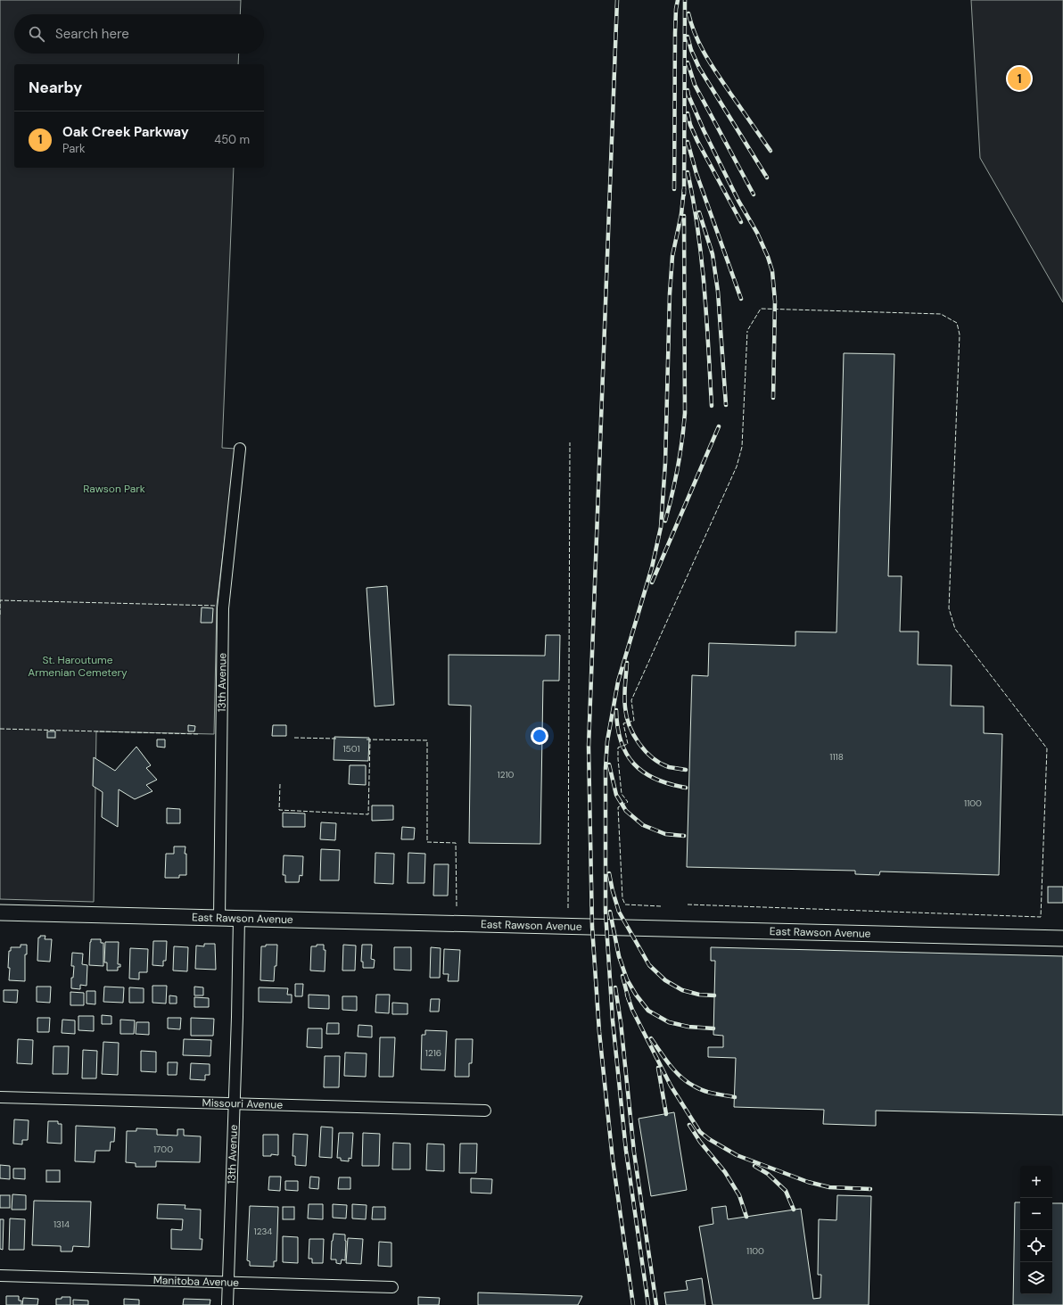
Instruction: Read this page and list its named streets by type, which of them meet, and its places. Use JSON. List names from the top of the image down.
{
  "streets": {
    "main road": ["East Rawson Avenue"],
    "street": ["13th Avenue", "Missouri Avenue", "Manitoba Avenue"]
  },
  "crossings": [
    ["13th Avenue", "East Rawson Avenue"],
    ["13th Avenue", "Missouri Avenue"],
    ["13th Avenue", "Manitoba Avenue"]
  ],
  "parks": ["Rawson Park", "St. Haroutume Armenian Cemetery"],
  "house_numbers": [
    "1501",
    "1118",
    "1210",
    "1100",
    "1216",
    "1700",
    "1314",
    "1234",
    "1100"
  ],
  "page": {
    "search": "Search here",
    "heading": "Nearby",
    "pins": "1",
    "list": [
      {
        "mark": "1",
        "name": "Oak Creek Parkway",
        "note": "Park",
        "value": "450 m"
      }
    ],
    "map_buttons": ["+", "−"]
  }
}
